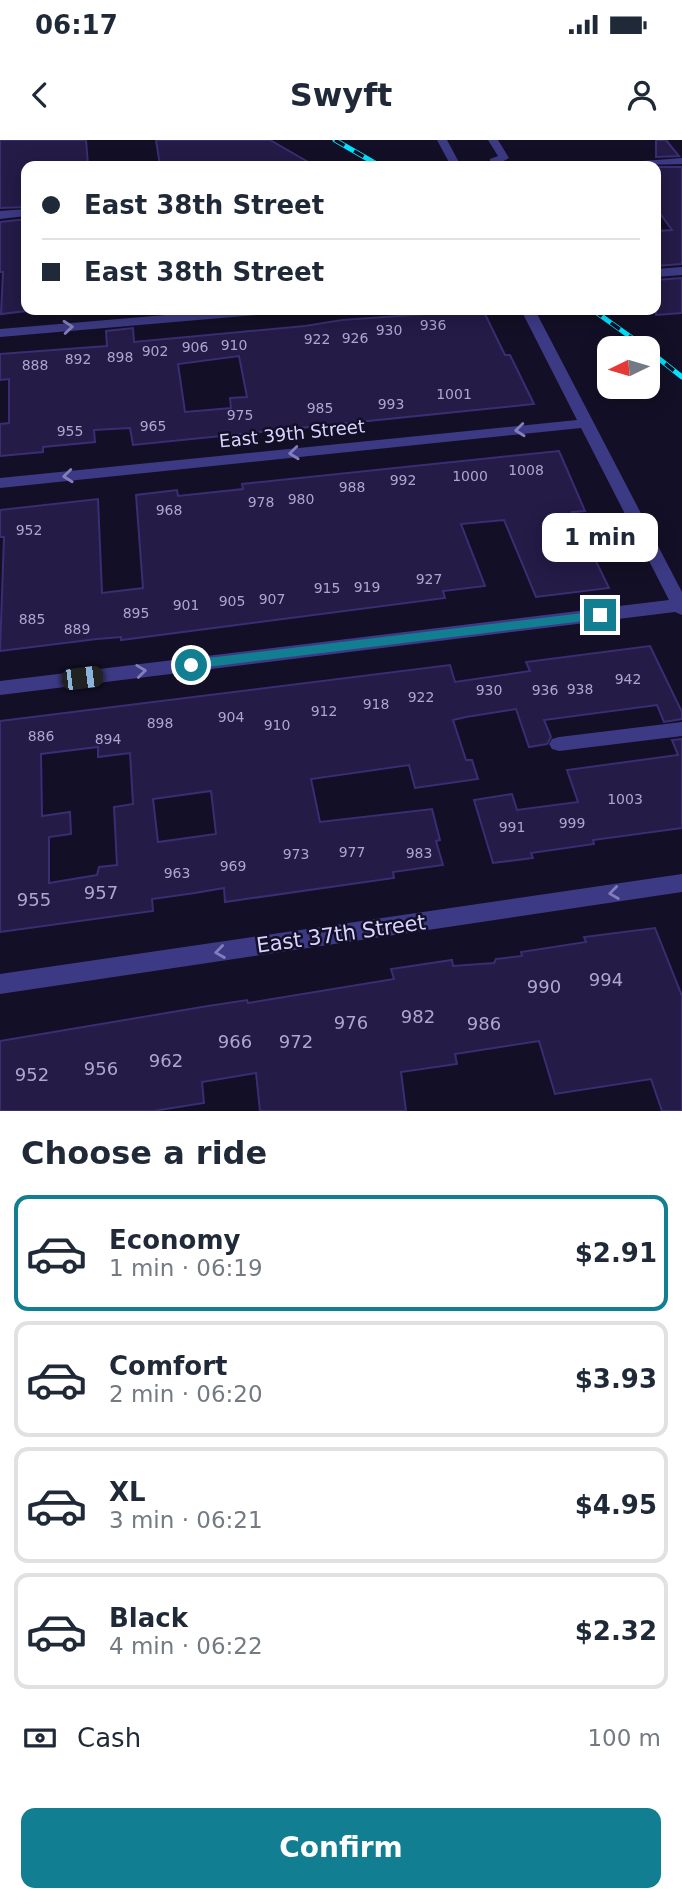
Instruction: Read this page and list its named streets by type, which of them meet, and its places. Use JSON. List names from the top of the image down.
{
  "streets": {
    "street": ["East 39th Street", "East 37th Street"]
  },
  "one_way": ["East 37th Street"],
  "house_numbers": [
    "936",
    "930",
    "926",
    "922",
    "910",
    "906",
    "902",
    "898",
    "892",
    "888",
    "1001",
    "993",
    "985",
    "975",
    "965",
    "955",
    "1008",
    "1000",
    "992",
    "988",
    "980",
    "978",
    "968",
    "952",
    "927",
    "919",
    "915",
    "907",
    "905",
    "901",
    "895",
    "885",
    "889",
    "942",
    "938",
    "930",
    "936",
    "922",
    "918",
    "912",
    "904",
    "898",
    "910",
    "886",
    "894",
    "1003",
    "999",
    "991",
    "977",
    "983",
    "973",
    "969",
    "963",
    "957",
    "955",
    "994",
    "990",
    "982",
    "976",
    "986",
    "966",
    "972",
    "962",
    "956",
    "952"
  ],
  "north": "left",
  "page": {
    "status": "06:17",
    "header": "Swyft",
    "banner": ["East 38th Street", "East 38th Street"],
    "bubble": "1 min",
    "heading": "Choose a ride",
    "list": [
      {
        "name": "Economy",
        "note": "1 min · 06:19",
        "value": "$2.91"
      },
      {
        "name": "Comfort",
        "note": "2 min · 06:20",
        "value": "$3.93"
      },
      {
        "name": "XL",
        "note": "3 min · 06:21",
        "value": "$4.95"
      },
      {
        "name": "Black",
        "note": "4 min · 06:22",
        "value": "$2.32"
      }
    ],
    "pay": ["Cash", "100 m"],
    "buttons": "Confirm"
  }
}
